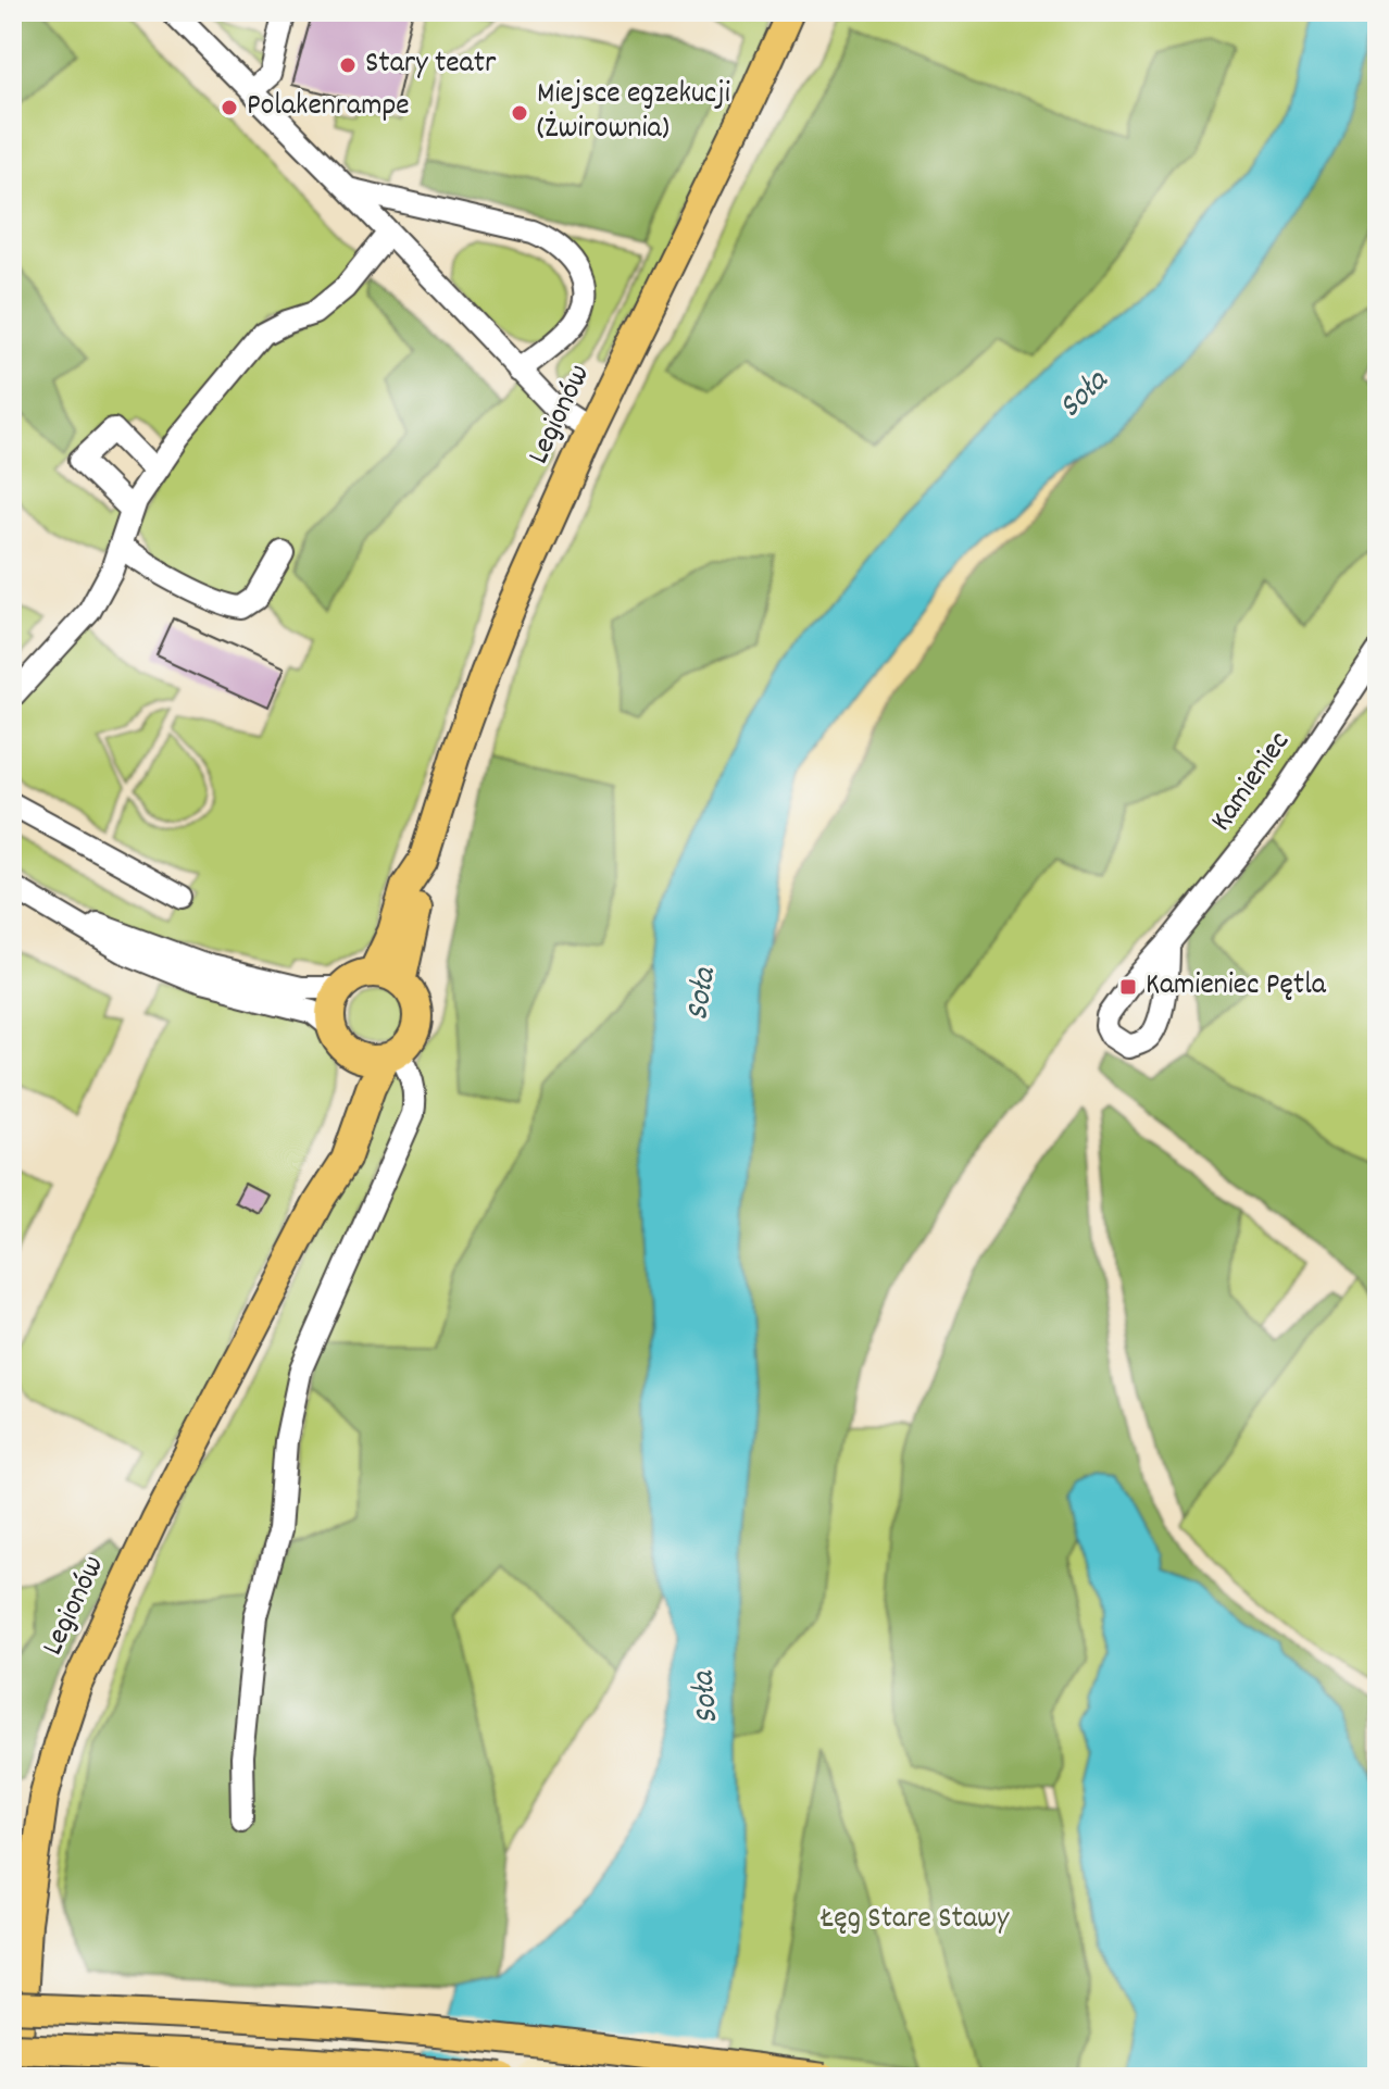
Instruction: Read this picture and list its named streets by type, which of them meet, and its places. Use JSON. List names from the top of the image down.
{
  "streets": {
    "main road": ["Legionów"],
    "street": ["Kamieniec"]
  },
  "water": ["Soła"],
  "parks": ["Łęg Stare Stawy"],
  "places": {
    "other": ["Stary teatr", "Polakenrampe", "Miejsce egzekucji (Żwirownia)"],
    "transit": ["Kamieniec Pętla"]
  }
}
